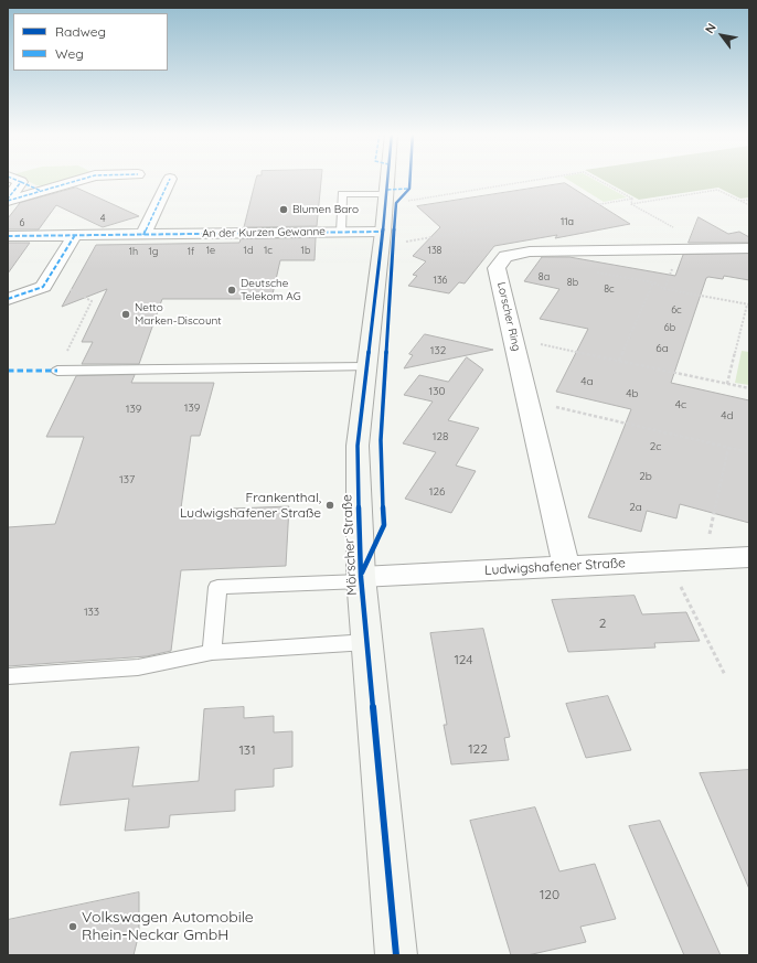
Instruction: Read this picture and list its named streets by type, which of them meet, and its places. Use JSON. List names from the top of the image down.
{
  "streets": {
    "street": [
      "An der Kurzen Gewanne",
      "Lorscher Ring",
      "Mörscher Straße",
      "Ludwigshafener Straße"
    ]
  },
  "crossings": [
    ["An der Kurzen Gewanne", "Mörscher Straße"],
    ["Lorscher Ring", "Ludwigshafener Straße"],
    ["Mörscher Straße", "Ludwigshafener Straße"]
  ],
  "places": [
    "Blumen Baro",
    "Deutsche Telekom AG",
    "Netto Marken-Discount",
    "Frankenthal, Ludwigshafener Straße",
    "Volkswagen Automobile Rhein-Neckar GmbH"
  ],
  "house_numbers": [
    "4",
    "11a",
    "6",
    "1e",
    "1d",
    "1c",
    "1b",
    "138",
    "1h",
    "1g",
    "1f",
    "8a",
    "136",
    "8b",
    "8c",
    "6c",
    "6b",
    "6a",
    "132",
    "4a",
    "130",
    "4b",
    "4c",
    "139",
    "139",
    "4d",
    "128",
    "2c",
    "2b",
    "137",
    "126",
    "2a",
    "133",
    "2",
    "124",
    "122",
    "131",
    "120"
  ],
  "legend": ["Radweg", "Weg"],
  "north": "top left"
}
